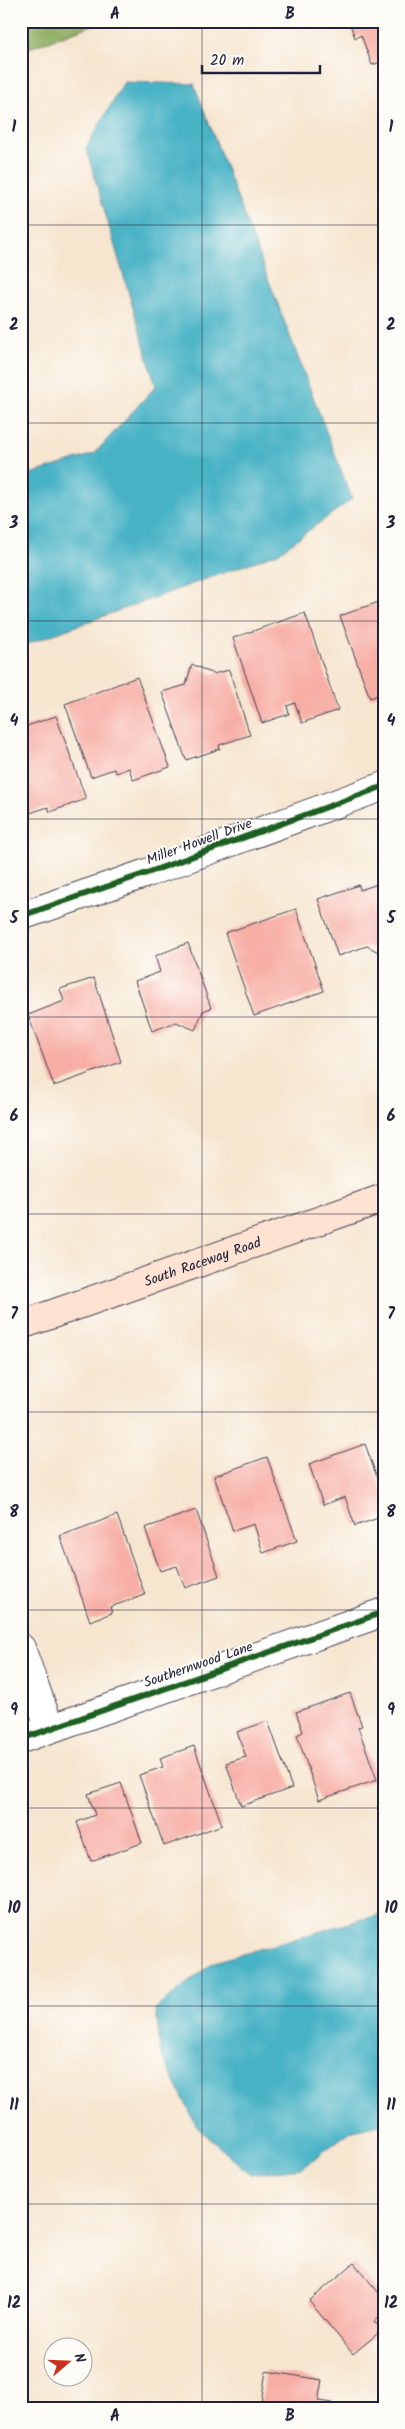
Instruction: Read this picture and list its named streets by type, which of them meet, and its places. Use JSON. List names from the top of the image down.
{
  "streets": {
    "main road": ["South Raceway Road"],
    "street": ["Miller Howell Drive", "Southernwood Lane"]
  },
  "scale_bar": "20 m",
  "north": "right",
  "grid": {
    "columns": ["A", "B"],
    "rows": [
      "1",
      "2",
      "3",
      "4",
      "5",
      "6",
      "7",
      "8",
      "9",
      "10",
      "11",
      "12"
    ]
  }
}
